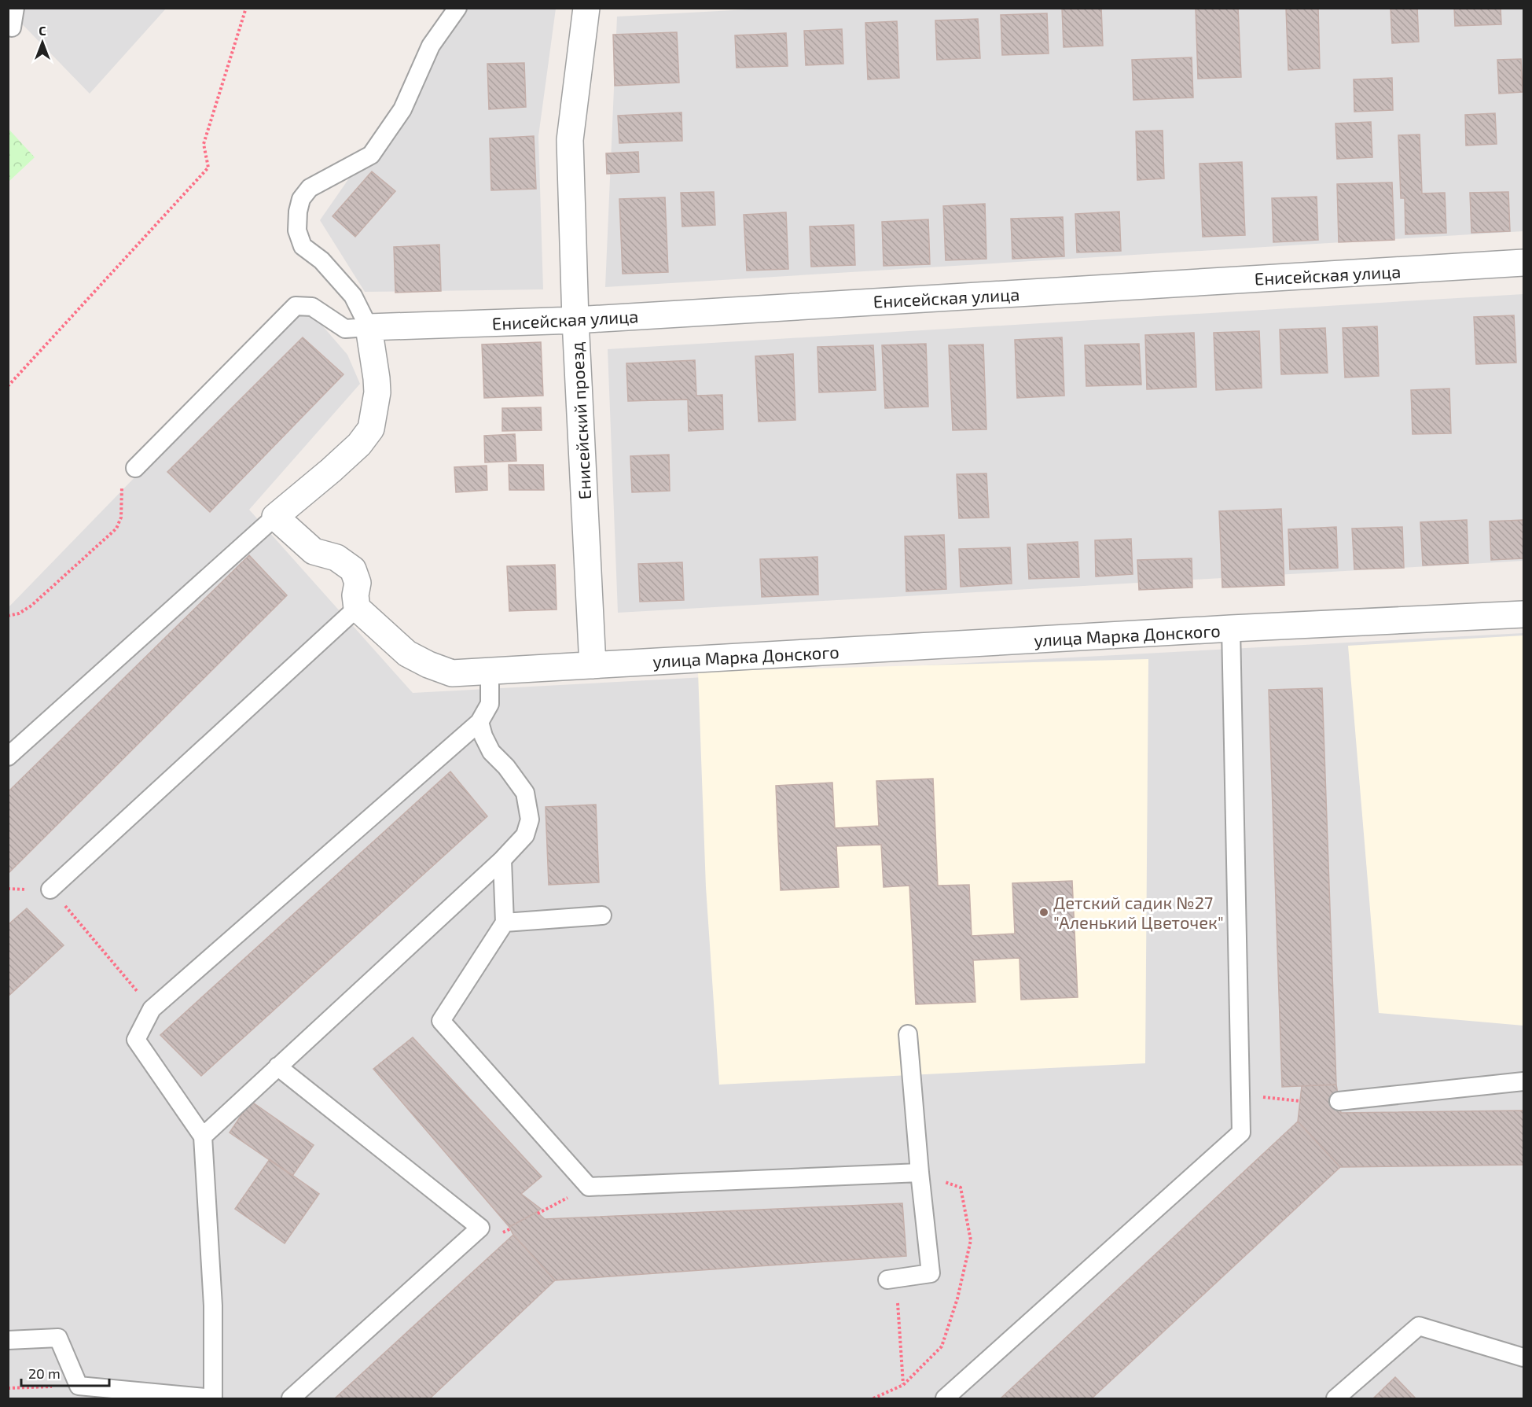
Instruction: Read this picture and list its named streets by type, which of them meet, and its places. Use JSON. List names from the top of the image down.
{
  "streets": {
    "street": ["Енисейская улица", "Енисейский проезд", "улица Марка Донского"]
  },
  "crossings": [
    ["Енисейская улица", "Енисейский проезд"],
    ["Енисейский проезд", "улица Марка Донского"]
  ],
  "places": ["Детский садик №27 \"Аленький Цветочек\""],
  "scale_bar": "20 m",
  "north": "top"
}
